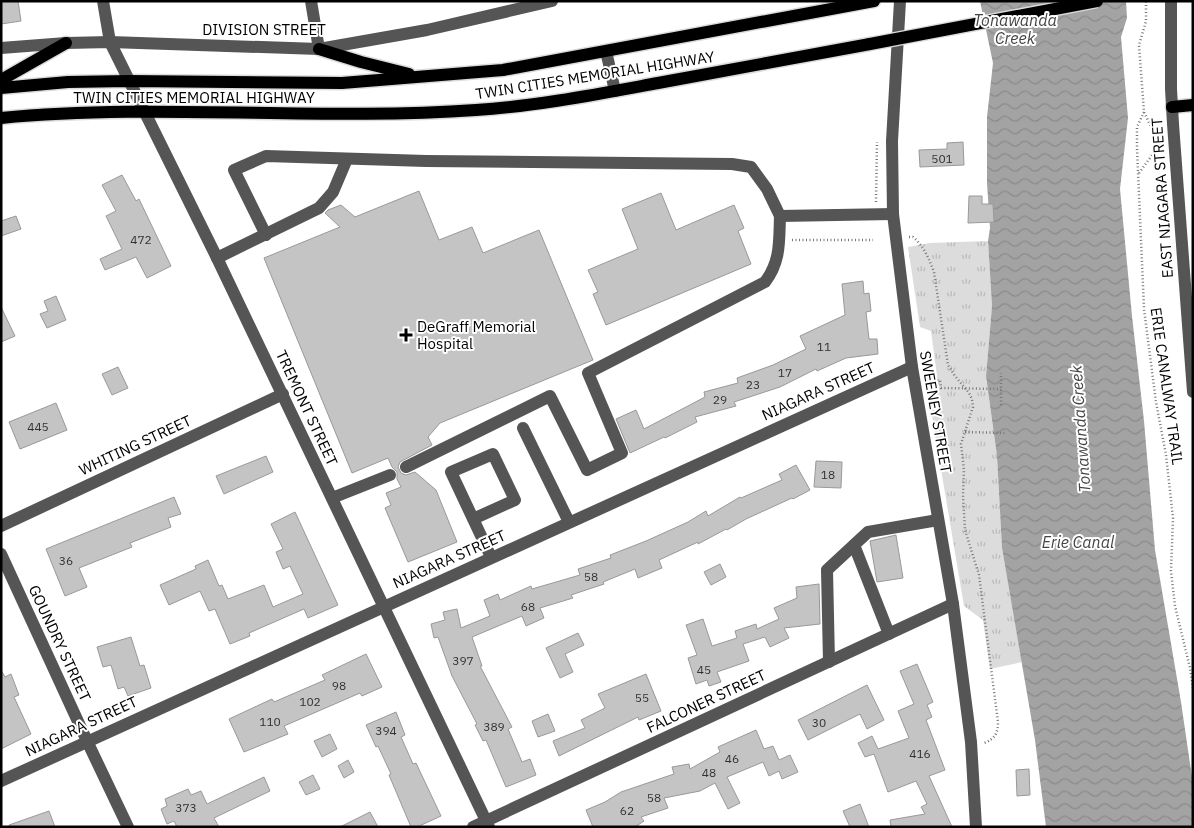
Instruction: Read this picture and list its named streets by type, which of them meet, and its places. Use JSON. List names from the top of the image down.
{
  "streets": {
    "main road": ["TWIN CITIES MEMORIAL HIGHWAY"],
    "street": [
      "DIVISION STREET",
      "EAST NIAGARA STREET",
      "NIAGARA STREET",
      "TREMONT STREET",
      "SWEENEY STREET",
      "WHITING STREET",
      "GOUNDRY STREET",
      "FALCONER STREET"
    ],
    "path": ["ERIE CANALWAY TRAIL"]
  },
  "crossings": [
    ["DIVISION STREET", "TREMONT STREET"],
    ["TWIN CITIES MEMORIAL HIGHWAY", "TREMONT STREET"],
    ["NIAGARA STREET", "TREMONT STREET"],
    ["NIAGARA STREET", "SWEENEY STREET"],
    ["NIAGARA STREET", "GOUNDRY STREET"],
    ["TREMONT STREET", "WHITING STREET"],
    ["TREMONT STREET", "FALCONER STREET"],
    ["SWEENEY STREET", "FALCONER STREET"]
  ],
  "water": ["Tonawanda Creek", "Erie Canal"],
  "places": {
    "health": ["DeGraff Memorial Hospital"]
  },
  "house_numbers": [
    "501",
    "472",
    "11",
    "17",
    "23",
    "29",
    "445",
    "18",
    "36",
    "58",
    "68",
    "397",
    "45",
    "98",
    "55",
    "102",
    "110",
    "30",
    "389",
    "394",
    "416",
    "46",
    "48",
    "58",
    "373",
    "62"
  ]
}
